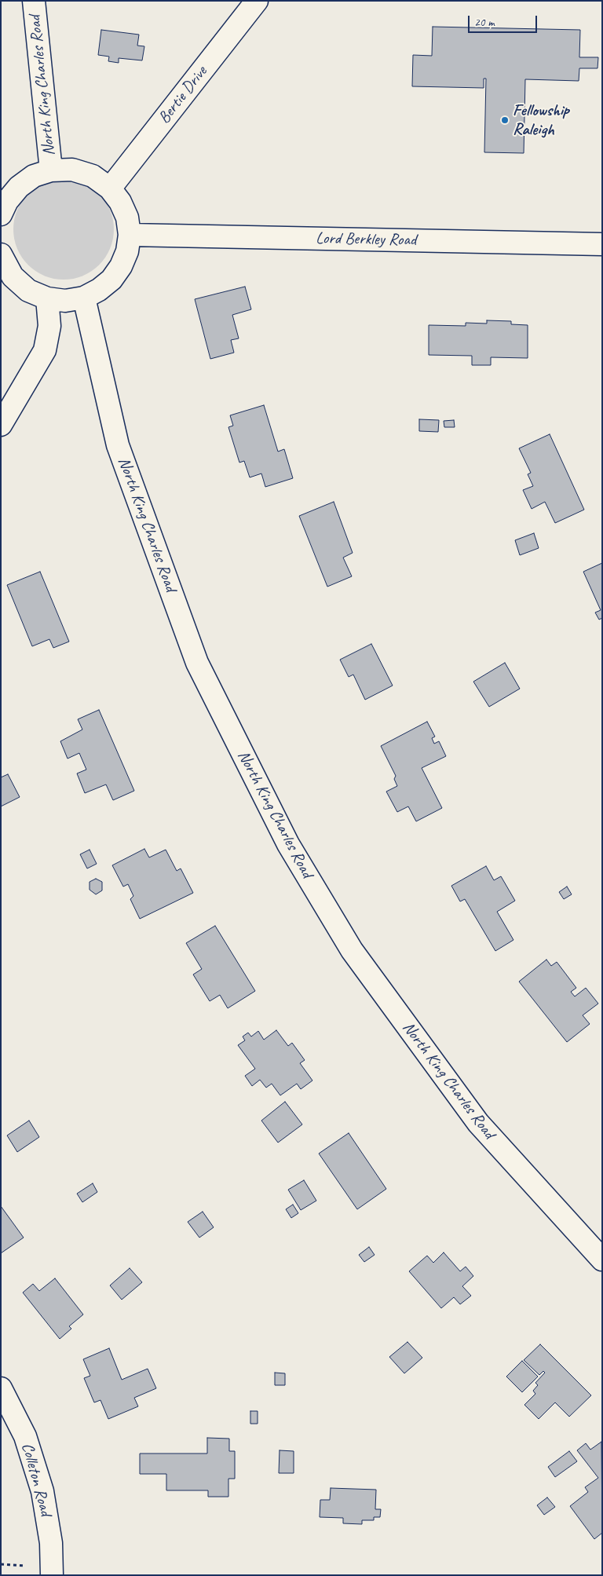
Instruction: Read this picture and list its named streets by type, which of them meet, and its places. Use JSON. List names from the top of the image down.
{
  "streets": {
    "street": [
      "North King Charles Road",
      "Bertie Drive",
      "Lord Berkley Road",
      "Colleton Road"
    ]
  },
  "places": ["Fellowship Raleigh"],
  "scale_bar": "20 m"
}
